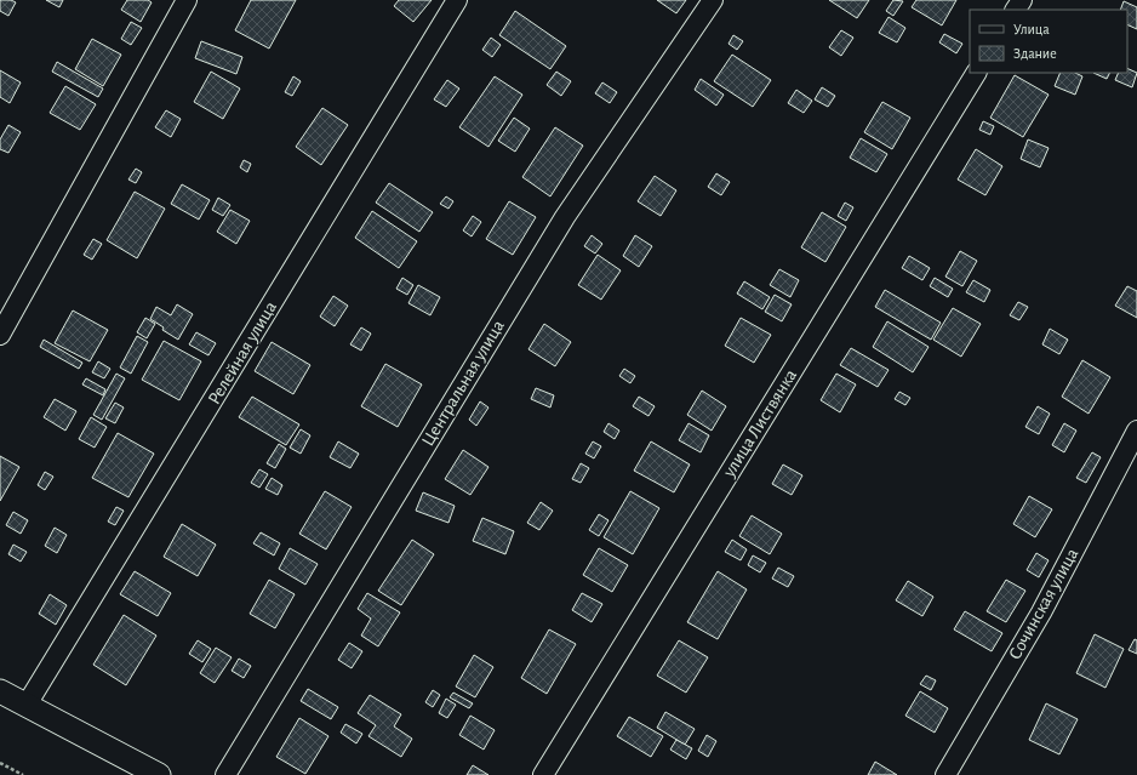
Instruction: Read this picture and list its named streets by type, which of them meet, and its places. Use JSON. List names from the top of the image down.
{
  "streets": {
    "street": [
      "Релейная улица",
      "Центральная улица",
      "улица Листвянка",
      "Сочинская улица"
    ]
  },
  "legend": ["Улица", "Здание"]
}
